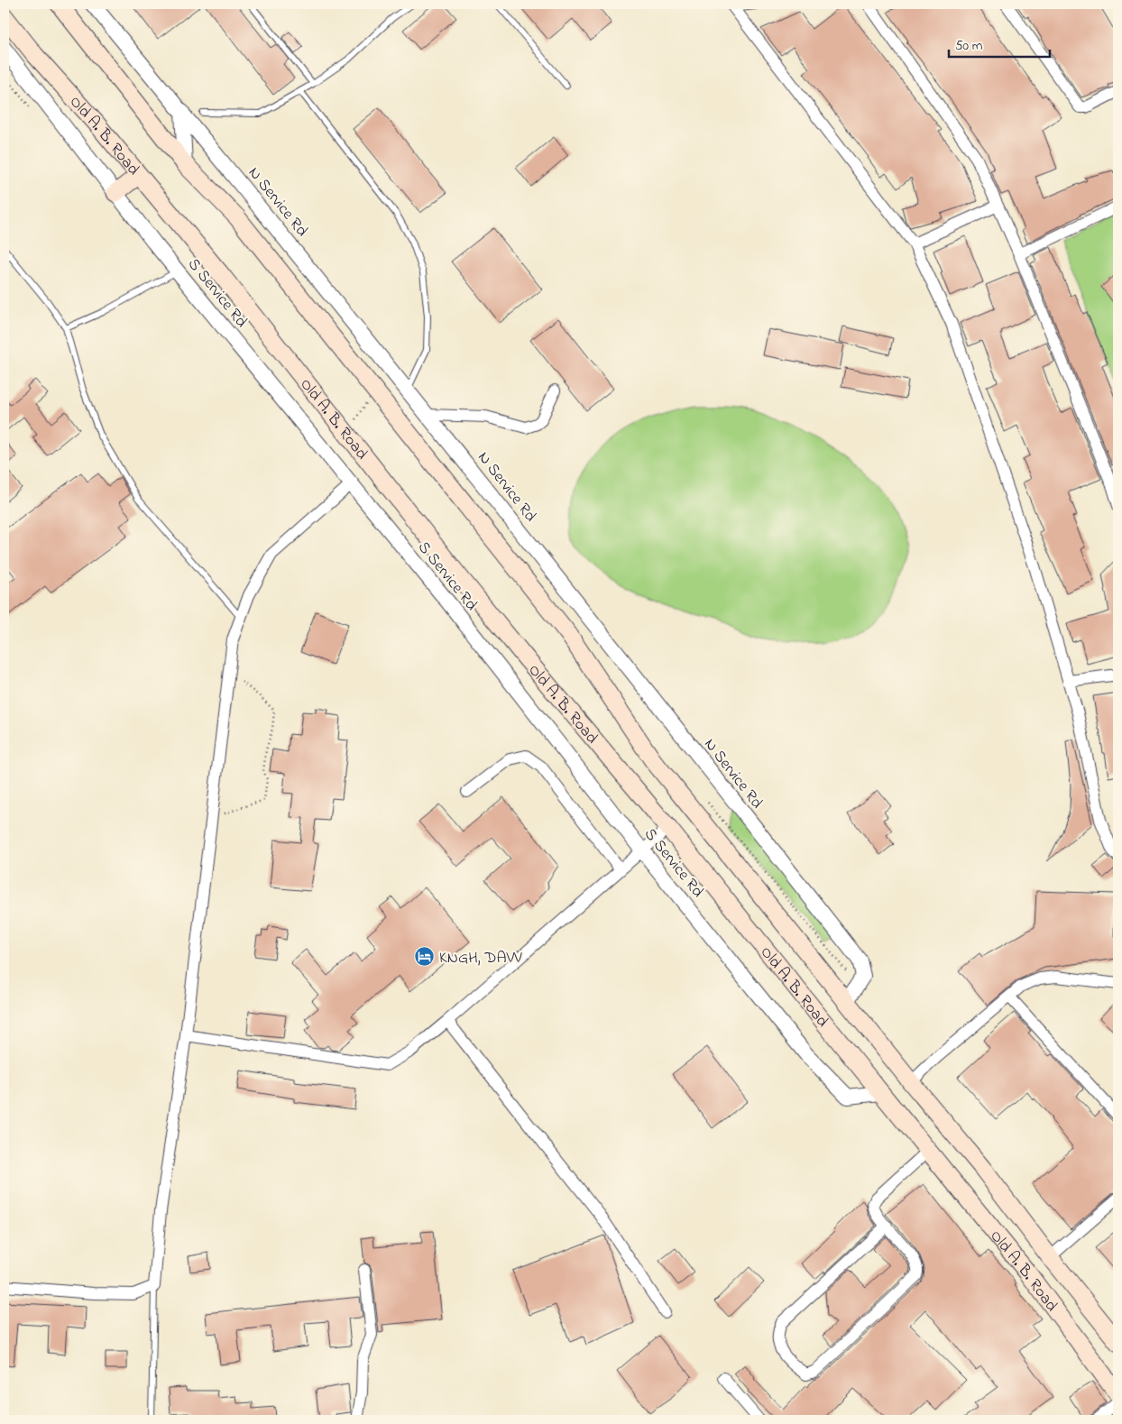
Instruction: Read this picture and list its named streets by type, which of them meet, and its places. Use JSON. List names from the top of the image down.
{
  "streets": {
    "main road": ["Old A. B. Road"],
    "street": ["N Service Rd", "S Service Rd"]
  },
  "crossings": [
    ["Old A. B. Road", "N Service Rd"],
    ["Old A. B. Road", "S Service Rd"]
  ],
  "places": {
    "hotel": ["KNGH, DAVV"]
  },
  "scale_bar": "50 m"
}
